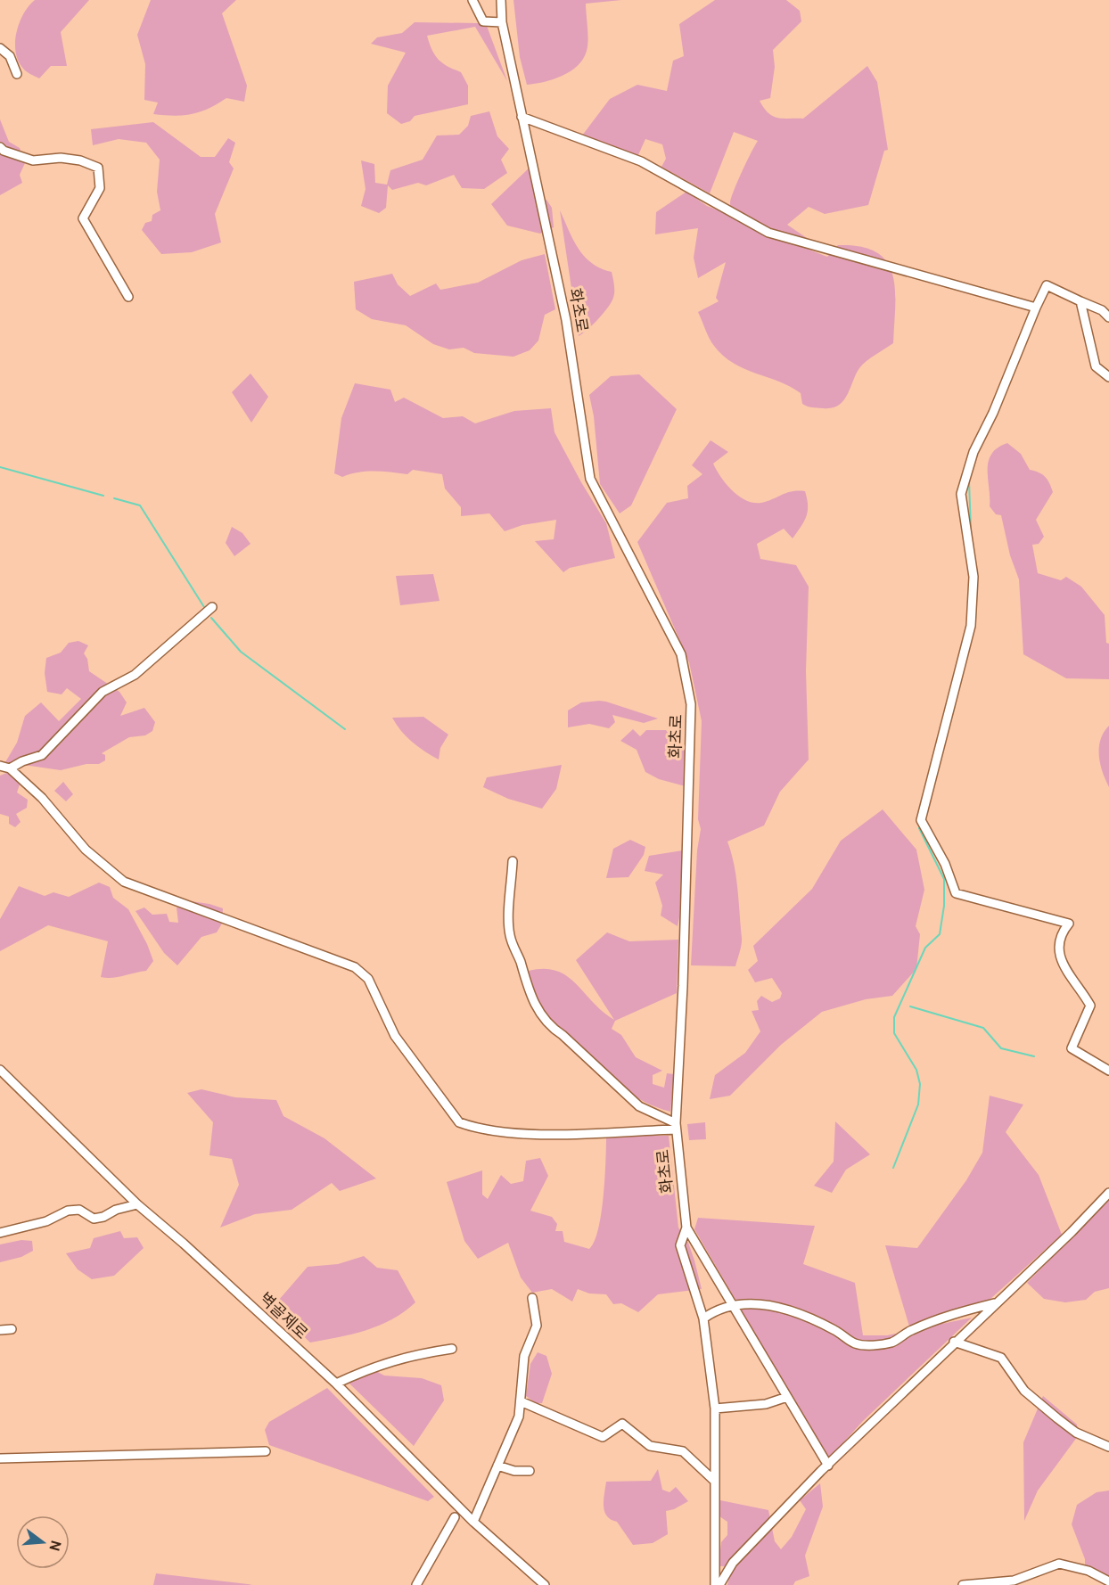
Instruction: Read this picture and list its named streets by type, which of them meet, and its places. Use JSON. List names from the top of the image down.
{
  "streets": {
    "street": ["화초로", "벽골제로"]
  },
  "north": "right"
}
